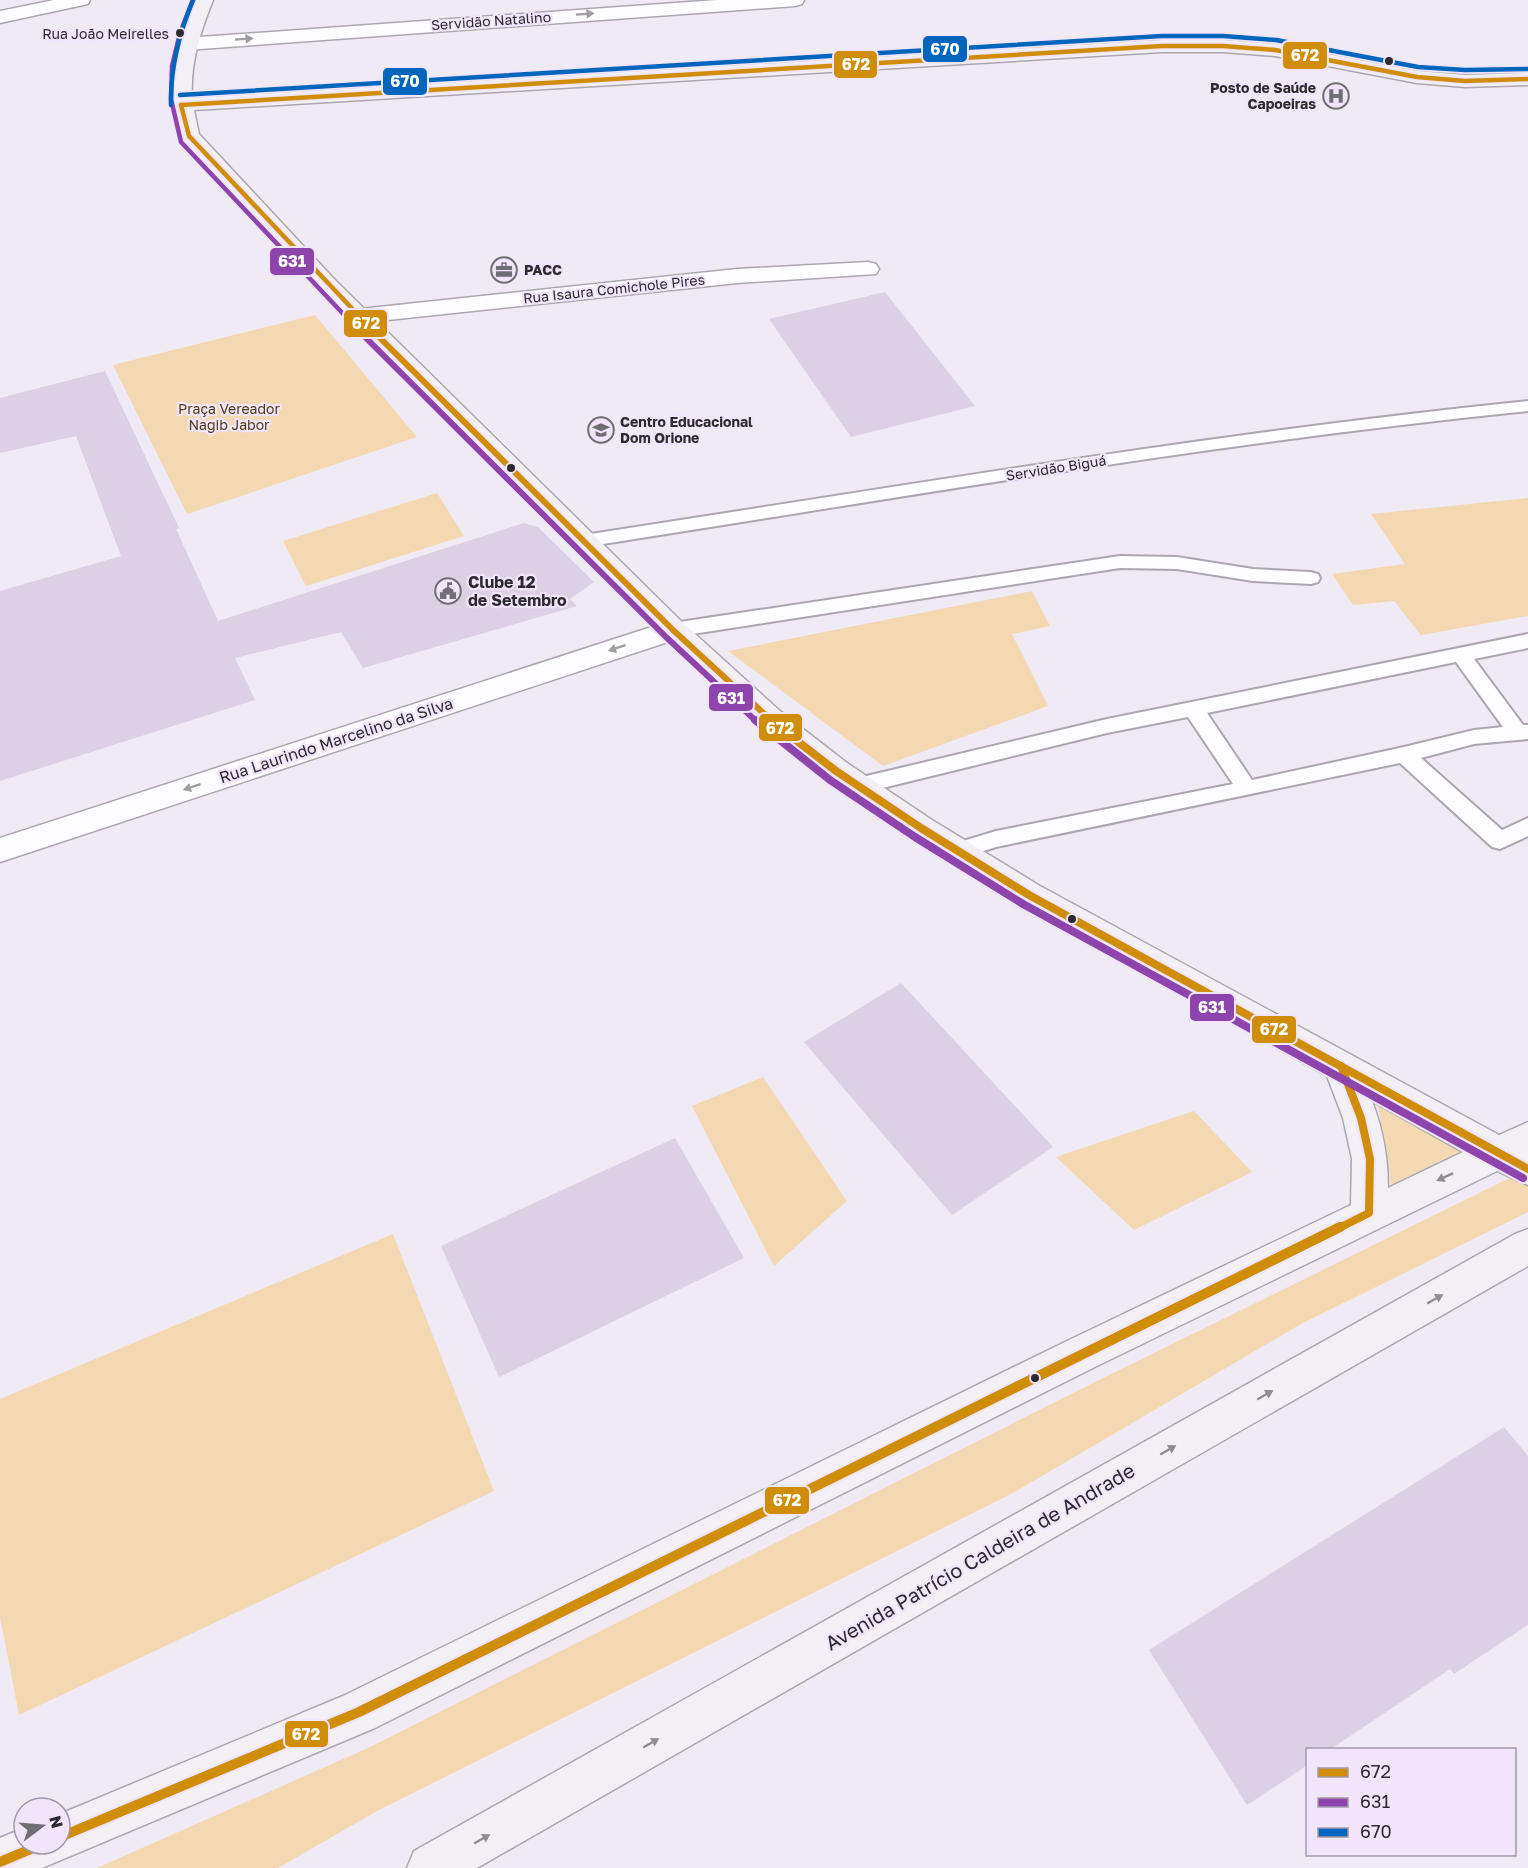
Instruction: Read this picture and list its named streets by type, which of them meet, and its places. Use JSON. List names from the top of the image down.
{
  "streets": {
    "main road": ["Avenida Patrício Caldeira de Andrade"],
    "street": ["Servidão Natalino", "Rua Isaura Comichole Pires", "Rua Laurindo Marcelino da Silva"],
    "lane": ["Servidão Biguá"]
  },
  "one_way": ["Servidão Natalino", "Rua Laurindo Marcelino da Silva"],
  "parks": ["Praça Vereador Nagib Jabor"],
  "places": {
    "other": ["Rua João Meirelles"],
    "hospital": ["Posto de Saúde Capoeiras"],
    "office": ["PACC"],
    "school or university": ["Centro Educacional Dom Orione"],
    "public building": ["Clube 12 de Setembro"]
  },
  "lines": ["transit line 631", "transit line 670", "transit line 672"],
  "legend": ["672", "631", "670"],
  "north": "right"
}
